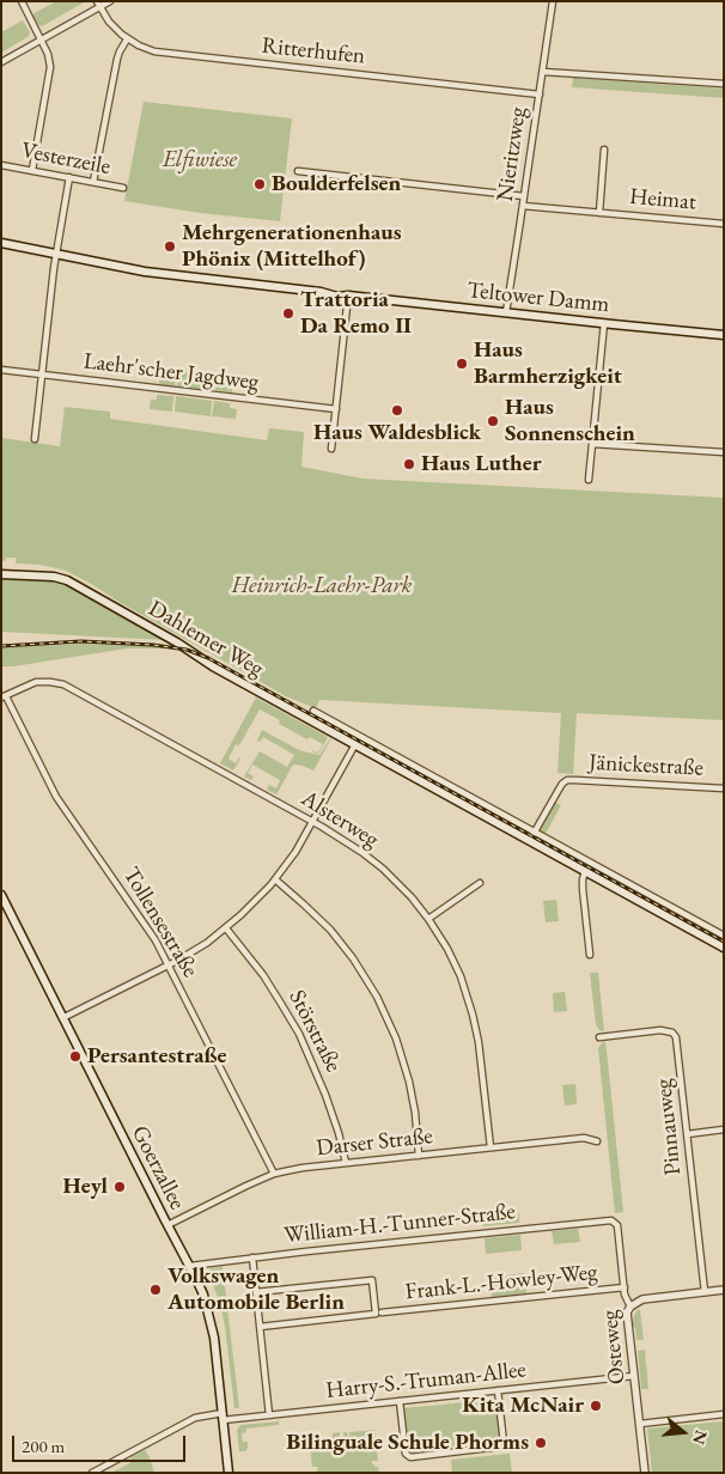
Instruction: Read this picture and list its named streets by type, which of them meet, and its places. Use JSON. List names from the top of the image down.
{
  "streets": {
    "main road": ["Teltower Damm", "Dahlemer Weg", "Goerzallee"],
    "street": [
      "Ritterhufen",
      "Nieritzweg",
      "Vesterzeile",
      "Heimat",
      "Laehr'scher Jagdweg",
      "Jänickestraße",
      "Alsterweg",
      "Tollensestraße",
      "Störstraße",
      "Pinnauweg",
      "Darser Straße",
      "William-H.-Tunner-Straße",
      "Frank-L.-Howley-Weg",
      "Osteweg",
      "Harry-S.-Truman-Allee"
    ]
  },
  "crossings": [
    ["Ritterhufen", "Nieritzweg"],
    ["Nieritzweg", "Heimat"],
    ["Nieritzweg", "Teltower Damm"],
    ["Dahlemer Weg", "Jänickestraße"],
    ["Alsterweg", "Tollensestraße"],
    ["Alsterweg", "Darser Straße"],
    ["Tollensestraße", "Darser Straße"],
    ["Störstraße", "Darser Straße"],
    ["Darser Straße", "Goerzallee"],
    ["Goerzallee", "William-H.-Tunner-Straße"],
    ["Goerzallee", "Harry-S.-Truman-Allee"],
    ["William-H.-Tunner-Straße", "Osteweg"],
    ["Frank-L.-Howley-Weg", "Osteweg"],
    ["Osteweg", "Harry-S.-Truman-Allee"]
  ],
  "parks": ["Elfiwiese", "Heinrich-Laehr-Park"],
  "places": [
    "Boulderfelsen",
    "Mehrgenerationenhaus Phönix (Mittelhof)",
    "Trattoria Da Remo II",
    "Haus Barmherzigkeit",
    "Haus Waldesblick",
    "Haus Sonnenschein",
    "Haus Luther",
    "Persantestraße",
    "Heyl",
    "Volkswagen Automobile Berlin",
    "Kita McNair",
    "Bilinguale Schule Phorms"
  ],
  "scale_bar": "200 m",
  "north": "right"
}
